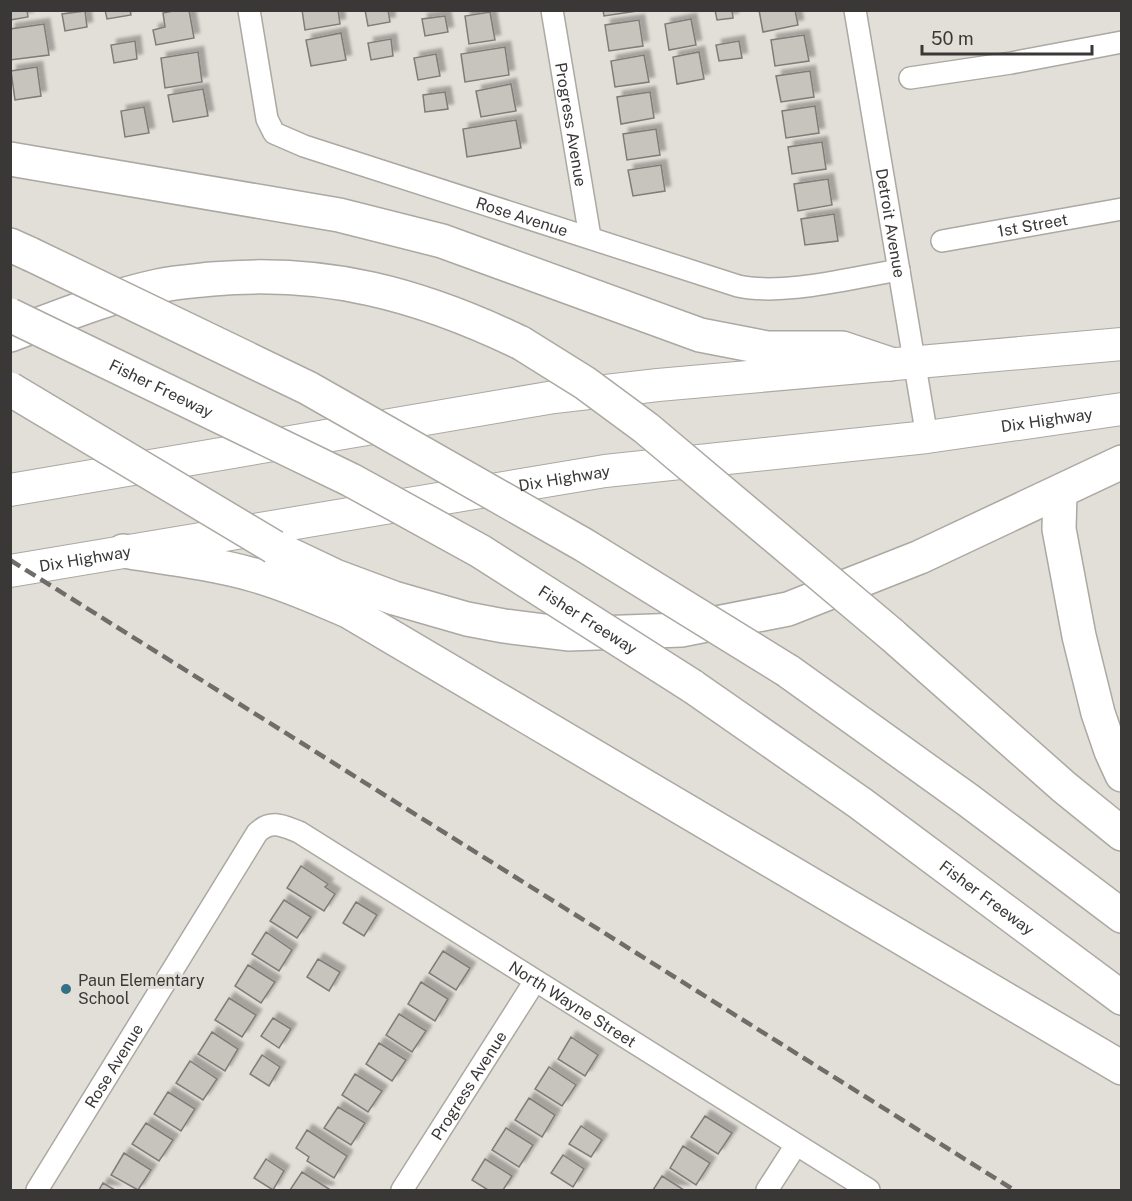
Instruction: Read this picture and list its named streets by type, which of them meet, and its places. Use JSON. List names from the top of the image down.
{
  "streets": {
    "highway": ["Fisher Freeway"],
    "main road": ["Dix Highway"],
    "street": [
      "Progress Avenue",
      "Rose Avenue",
      "Detroit Avenue",
      "1st Street",
      "North Wayne Street"
    ]
  },
  "crossings": [
    ["Progress Avenue", "Rose Avenue"],
    ["Progress Avenue", "North Wayne Street"],
    ["Rose Avenue", "Detroit Avenue"],
    ["Rose Avenue", "North Wayne Street"],
    ["Detroit Avenue", "Dix Highway"]
  ],
  "places": ["Paun Elementary School"],
  "scale_bar": "50 m"
}
